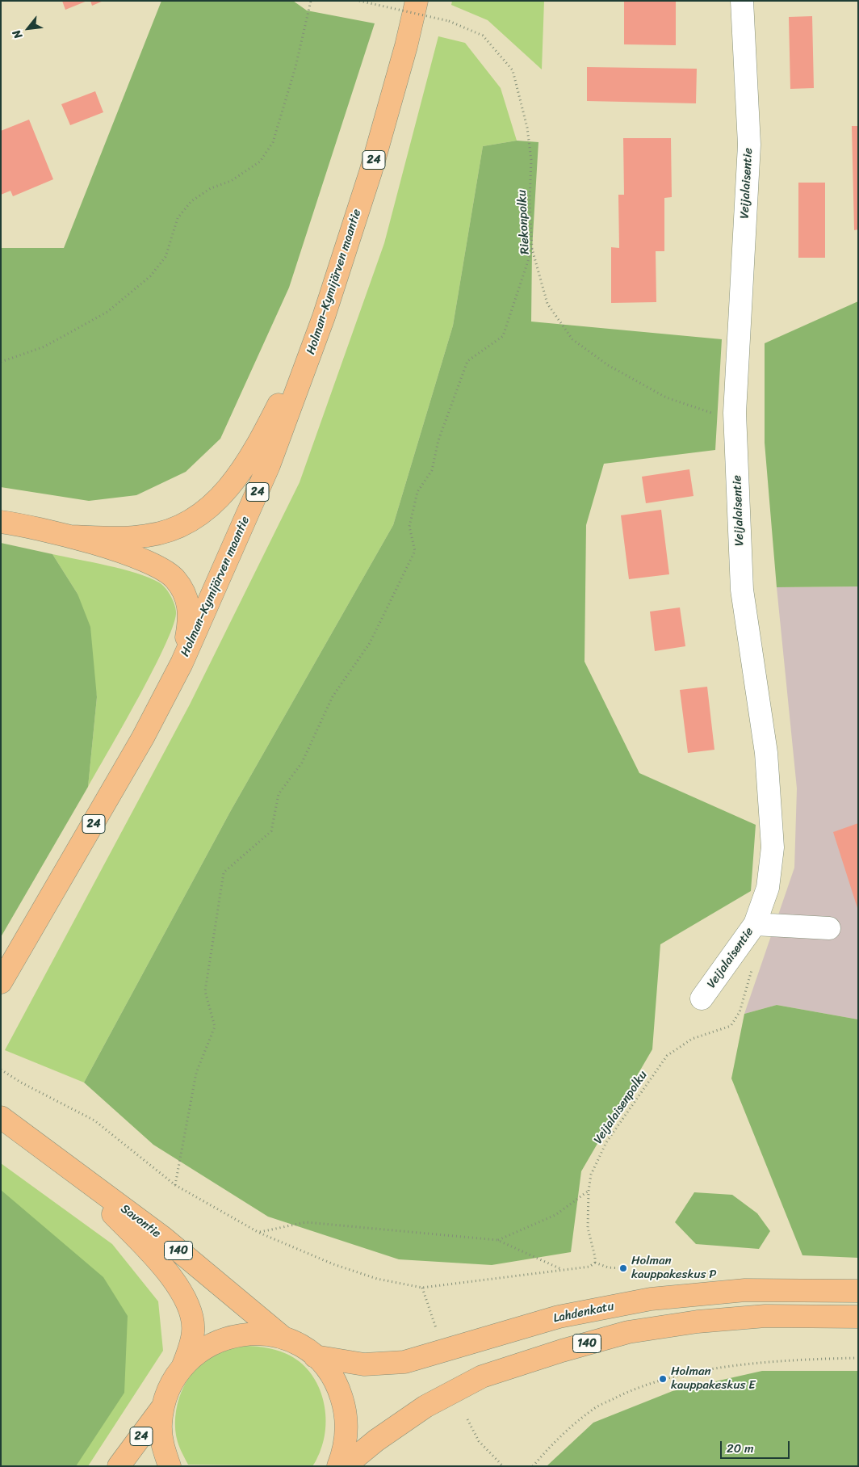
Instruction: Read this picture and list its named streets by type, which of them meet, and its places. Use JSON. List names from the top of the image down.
{
  "streets": {
    "main road": [
      "24",
      "Holman–Kymijärven maantie",
      "Savontie",
      "140",
      "Lahdenkatu"
    ],
    "street": ["Veijalaisentie"],
    "path": ["Riekonpolku", "Veijalaisenpolku"]
  },
  "crossings": [
    ["24", "140"],
    ["Veijalaisentie", "Riekonpolku"],
    ["Savontie", "140"],
    ["140", "Lahdenkatu"]
  ],
  "places": ["Holman kauppakeskus P", "Holman kauppakeskus E"],
  "scale_bar": "20 m",
  "north": "bottom left"
}
